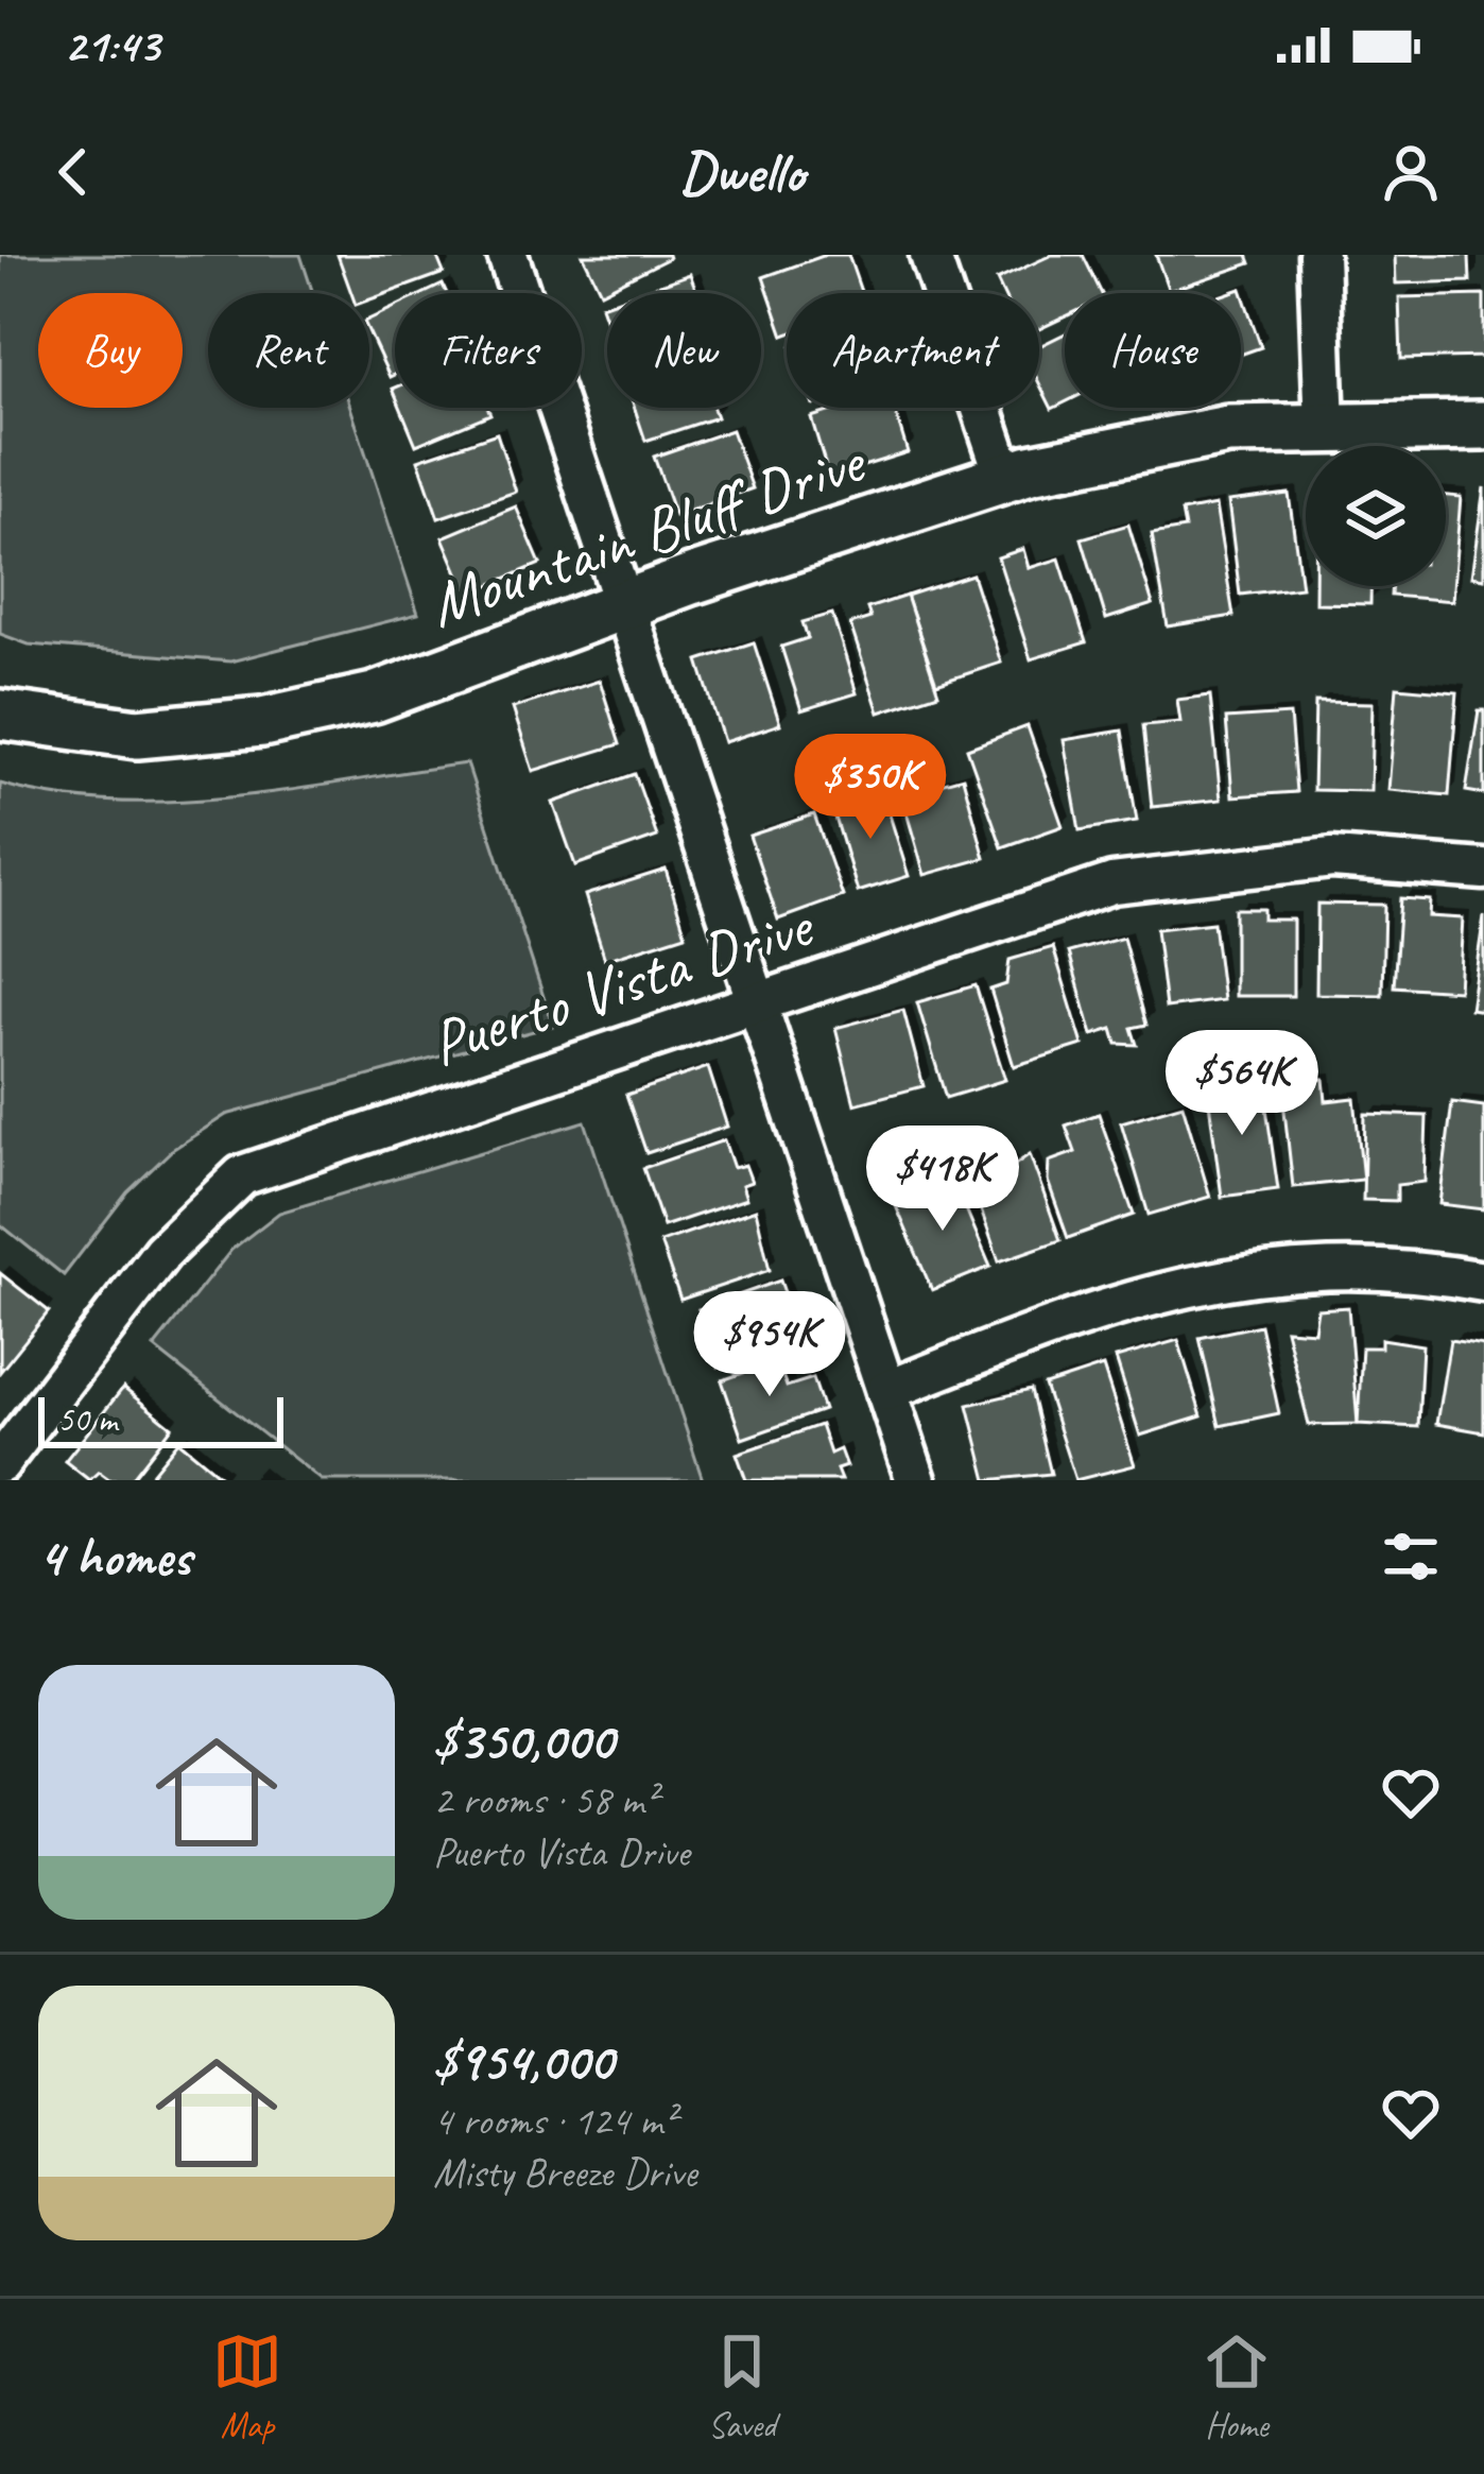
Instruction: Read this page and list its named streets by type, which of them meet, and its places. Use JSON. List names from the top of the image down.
{
  "streets": {
    "street": ["Mountain Bluff Drive", "Puerto Vista Drive"]
  },
  "scale_bar": "50 m",
  "page": {
    "status": "21:43",
    "header": "Dwello",
    "chip": [
      "Buy",
      "Rent",
      "Filters",
      "New",
      "Apartment",
      "House"
    ],
    "price": [
      "$350K",
      "$564K",
      "$418K",
      "$954K"
    ],
    "scale": "50 m",
    "heading": "4 homes",
    "list": [
      {
        "name": "$350,000",
        "note": "2 rooms · 58 m² · Puerto Vista Drive"
      },
      {
        "name": "$954,000",
        "note": "4 rooms · 124 m² · Misty Breeze Drive"
      }
    ],
    "tabs": ["Map", "Saved", "Home"]
  }
}
